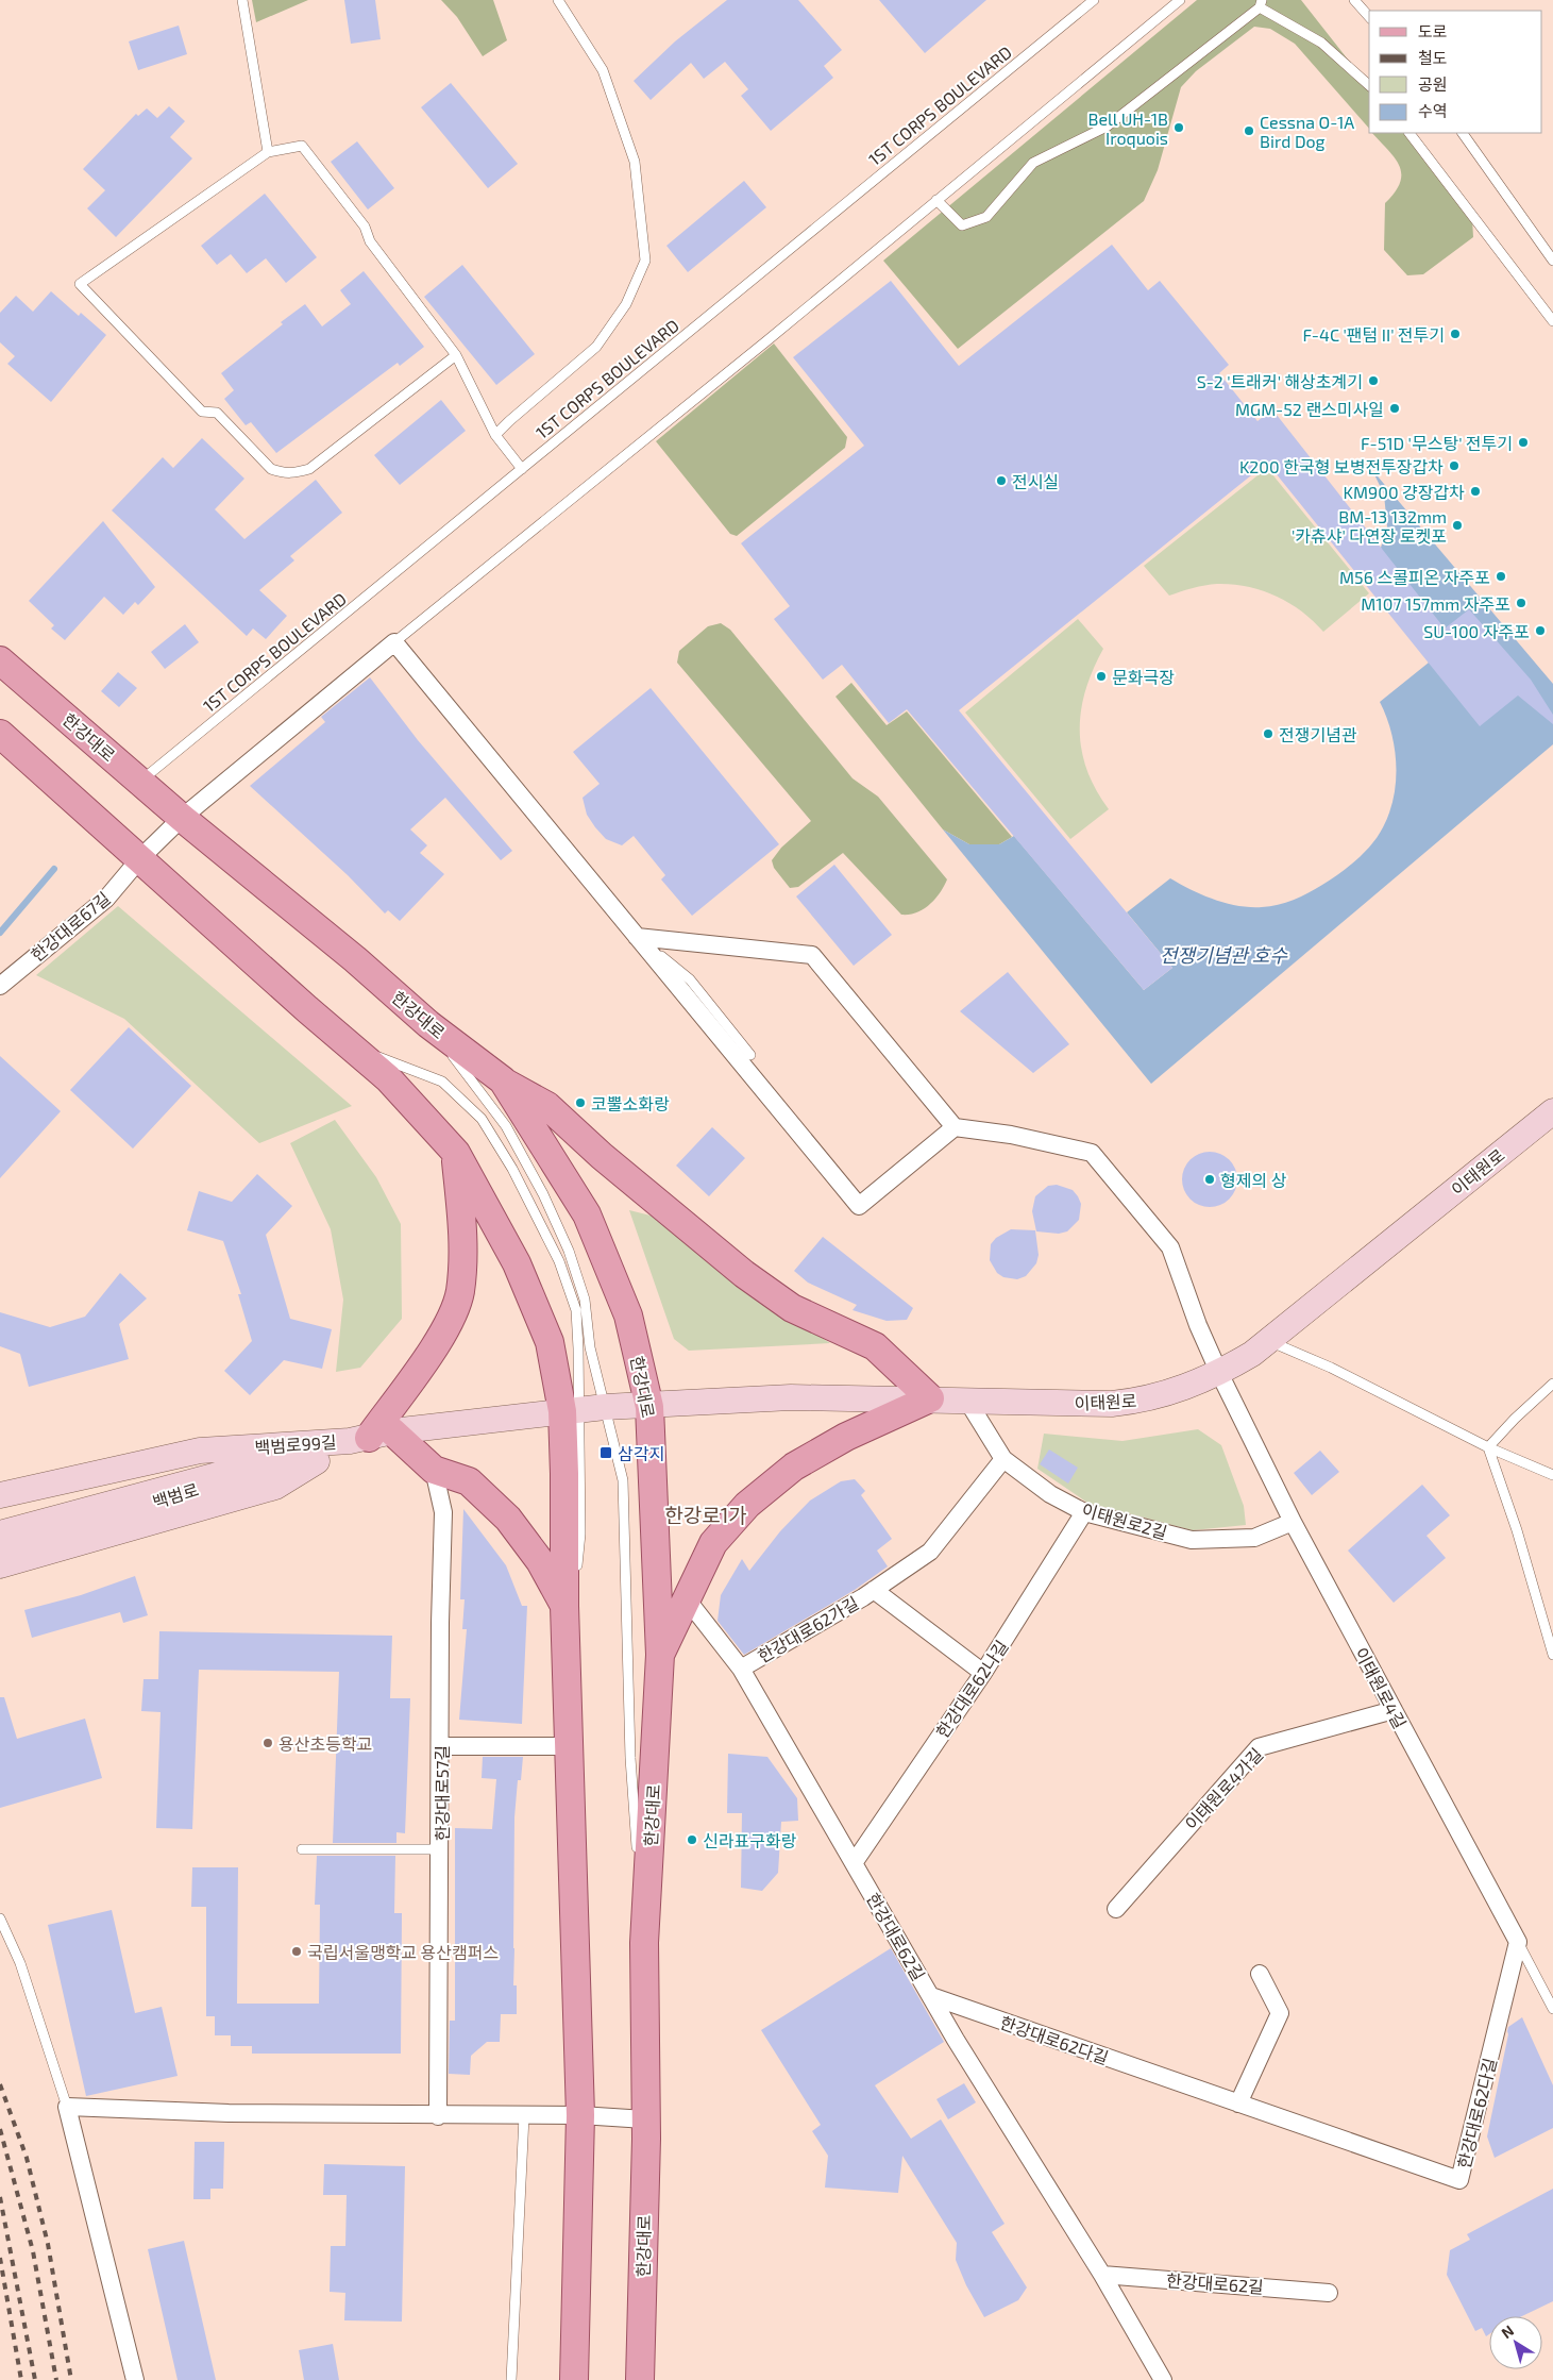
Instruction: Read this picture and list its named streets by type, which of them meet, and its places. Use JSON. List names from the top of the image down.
{
  "streets": {
    "main road": [
      "한강대로",
      "이태원로",
      "백범로99길",
      "백범로"
    ],
    "street": [
      "한강대로67길",
      "이태원로2길",
      "한강대로62가길",
      "이태원로4길",
      "한강대로62나길",
      "이태원로4가길",
      "한강대로57길",
      "한강대로62길",
      "한강대로62다길"
    ],
    "lane": ["1ST CORPS BOULEVARD"]
  },
  "crossings": [
    ["1ST CORPS BOULEVARD", "한강대로"],
    ["한강대로", "한강대로67길"],
    ["한강대로", "이태원로"],
    ["이태원로", "백범로"],
    ["이태원로", "이태원로2길"],
    ["이태원로", "이태원로4길"],
    ["백범로99길", "백범로"],
    ["이태원로2길", "한강대로62가길"],
    ["이태원로2길", "이태원로4길"],
    ["이태원로2길", "한강대로62나길"],
    ["한강대로62가길", "한강대로62나길"],
    ["한강대로62가길", "한강대로62길"],
    ["이태원로4길", "이태원로4가길"],
    ["이태원로4길", "한강대로62다길"],
    ["한강대로62나길", "한강대로62길"],
    ["한강대로62길", "한강대로62다길"]
  ],
  "districts": ["한강로1가"],
  "water": ["전쟁기념관 호수"],
  "places": {
    "other": [
      "Bell UH-1B Iroquois",
      "Cessna O-1A Bird Dog",
      "F-4C '팬텀 II' 전투기",
      "S-2 '트래커' 해상초계기",
      "MGM-52 랜스미사일",
      "F-51D '무스탕' 전투기",
      "K200 한국형 보병전투장갑차",
      "전시실",
      "KM900 걍장갑차",
      "BM-13 132mm '카츄샤' 다연장 로켓포",
      "M56 스콜피온 자주포",
      "M107 157mm 자주포",
      "SU-100 자주포",
      "문화극장",
      "전쟁기념관",
      "코뿔소화랑",
      "형제의 상",
      "용산초등학교",
      "신라표구화랑",
      "국립서울맹학교 용산캠퍼스"
    ],
    "transit": ["삼각지"]
  },
  "legend": [
    "도로",
    "철도",
    "공원",
    "수역"
  ],
  "north": "top left"
}
